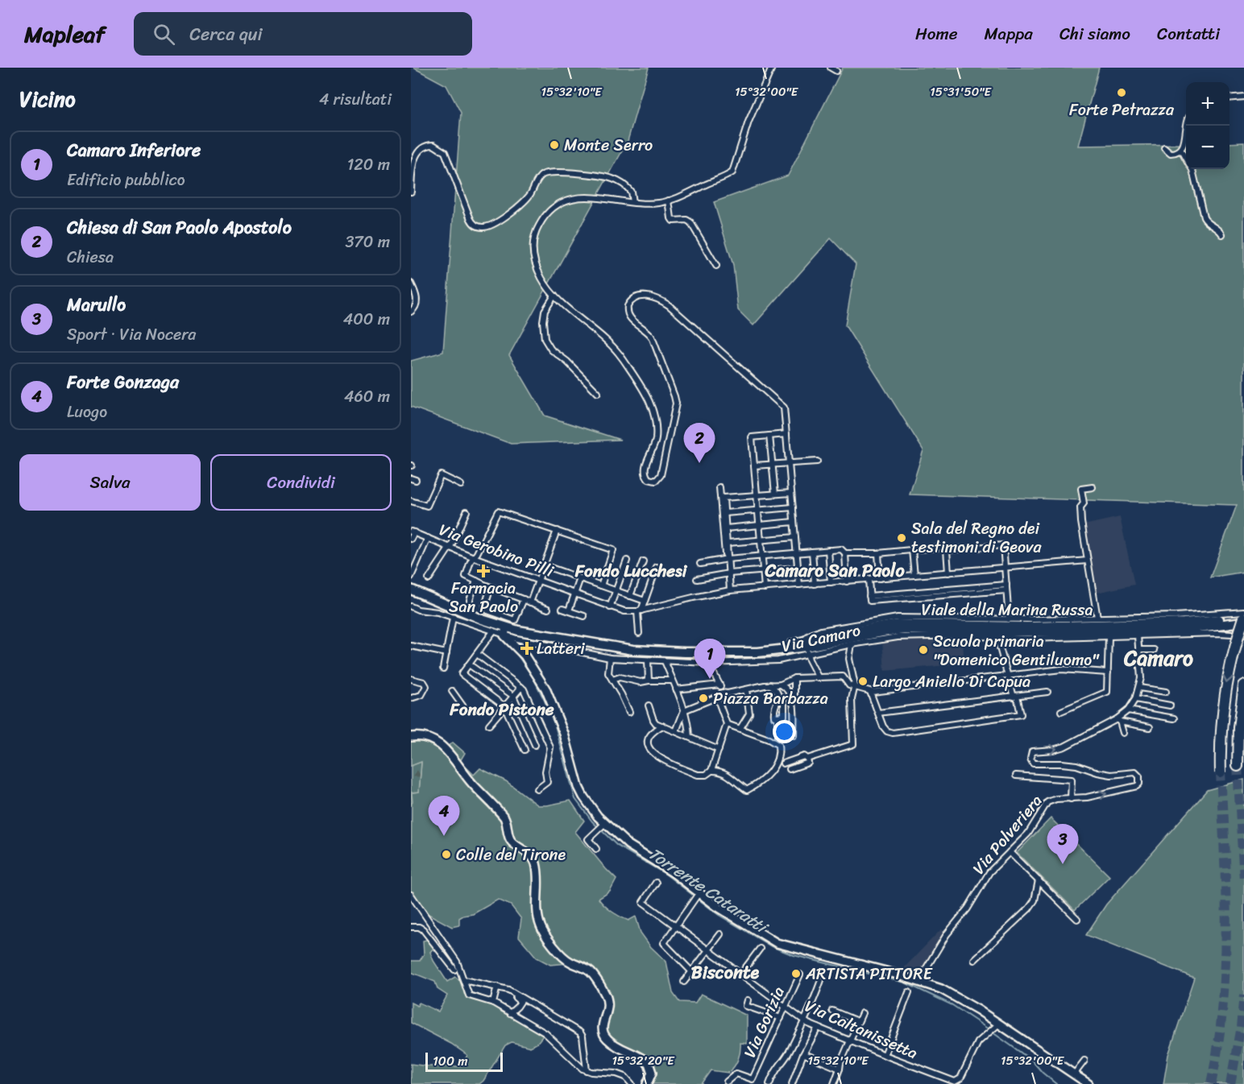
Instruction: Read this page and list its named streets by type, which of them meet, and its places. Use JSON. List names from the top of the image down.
{
  "streets": {
    "main road": ["Viale della Marina Russa"],
    "street": [
      "Via Gerobino Pilli",
      "Via Camaro",
      "Via Polveriera",
      "Via Gorizia",
      "Via Caltanissetta"
    ]
  },
  "crossings": [
    ["Viale della Marina Russa", "Via Camaro"],
    ["Via Camaro", "Via Polveriera"],
    ["Via Gorizia", "Via Caltanissetta"]
  ],
  "districts": [
    "Camaro San Paolo",
    "Fondo Lucchesi",
    "Camaro",
    "Fondo Pistone",
    "Bisconte"
  ],
  "water": ["Torrente Cataratti"],
  "places": {
    "other": [
      "Forte Petrazza",
      "Monte Serro",
      "Sala del Regno dei testimoni di Geova",
      "Scuola primaria \"Domenico Gentiluomo\"",
      "Largo Aniello Di Capua",
      "Piazza Barbazza",
      "Colle del Tirone",
      "ARTISTA PITTORE"
    ],
    "health": ["Farmacia San Paolo", "Latteri"]
  },
  "scale_bar": "100 m",
  "page": {
    "header": "Mapleaf",
    "search": "Cerca qui",
    "nav": [
      "Home",
      "Mappa",
      "Chi siamo",
      "Contatti"
    ],
    "heading": ["Vicino", "4 risultati"],
    "map_buttons": ["+", "−"],
    "list": [
      {
        "mark": "1",
        "name": "Camaro Inferiore",
        "note": "Edificio pubblico",
        "value": "120 m"
      },
      {
        "mark": "2",
        "name": "Chiesa di San Paolo Apostolo",
        "note": "Chiesa",
        "value": "370 m"
      },
      {
        "mark": "3",
        "name": "Marullo",
        "note": "Sport · Via Nocera",
        "value": "400 m"
      },
      {
        "mark": "4",
        "name": "Forte Gonzaga",
        "note": "Luogo",
        "value": "460 m"
      }
    ],
    "pins": [
      "2",
      "1",
      "4",
      "3"
    ],
    "buttons": ["Salva", "Condividi"],
    "scale": "100 m"
  },
  "coordinates": [
    "15°32'10\"E",
    "15°32'00\"E",
    "15°31'50\"E",
    "15°32'20\"E"
  ]
}
